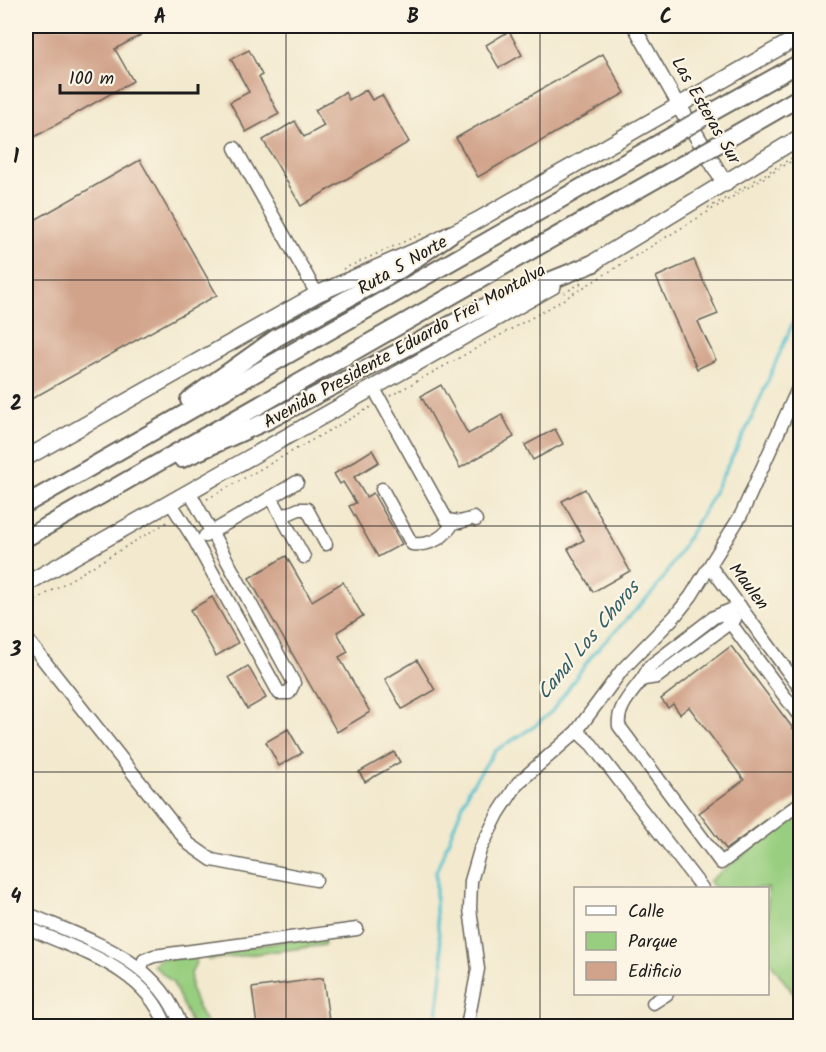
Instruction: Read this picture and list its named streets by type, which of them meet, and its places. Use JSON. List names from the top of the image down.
{
  "streets": {
    "highway": ["Ruta 5 Norte"],
    "main road": ["Las Esteras Sur", "Avenida Presidente Eduardo Frei Montalva"],
    "street": ["Maulen"]
  },
  "crossings": [
    ["Las Esteras Sur", "Avenida Presidente Eduardo Frei Montalva"]
  ],
  "water": ["Canal Los Choros"],
  "legend": ["Calle", "Parque", "Edificio"],
  "scale_bar": "100 m",
  "grid": {
    "columns": ["A", "B", "C"],
    "rows": [
      "1",
      "2",
      "3",
      "4"
    ]
  }
}
